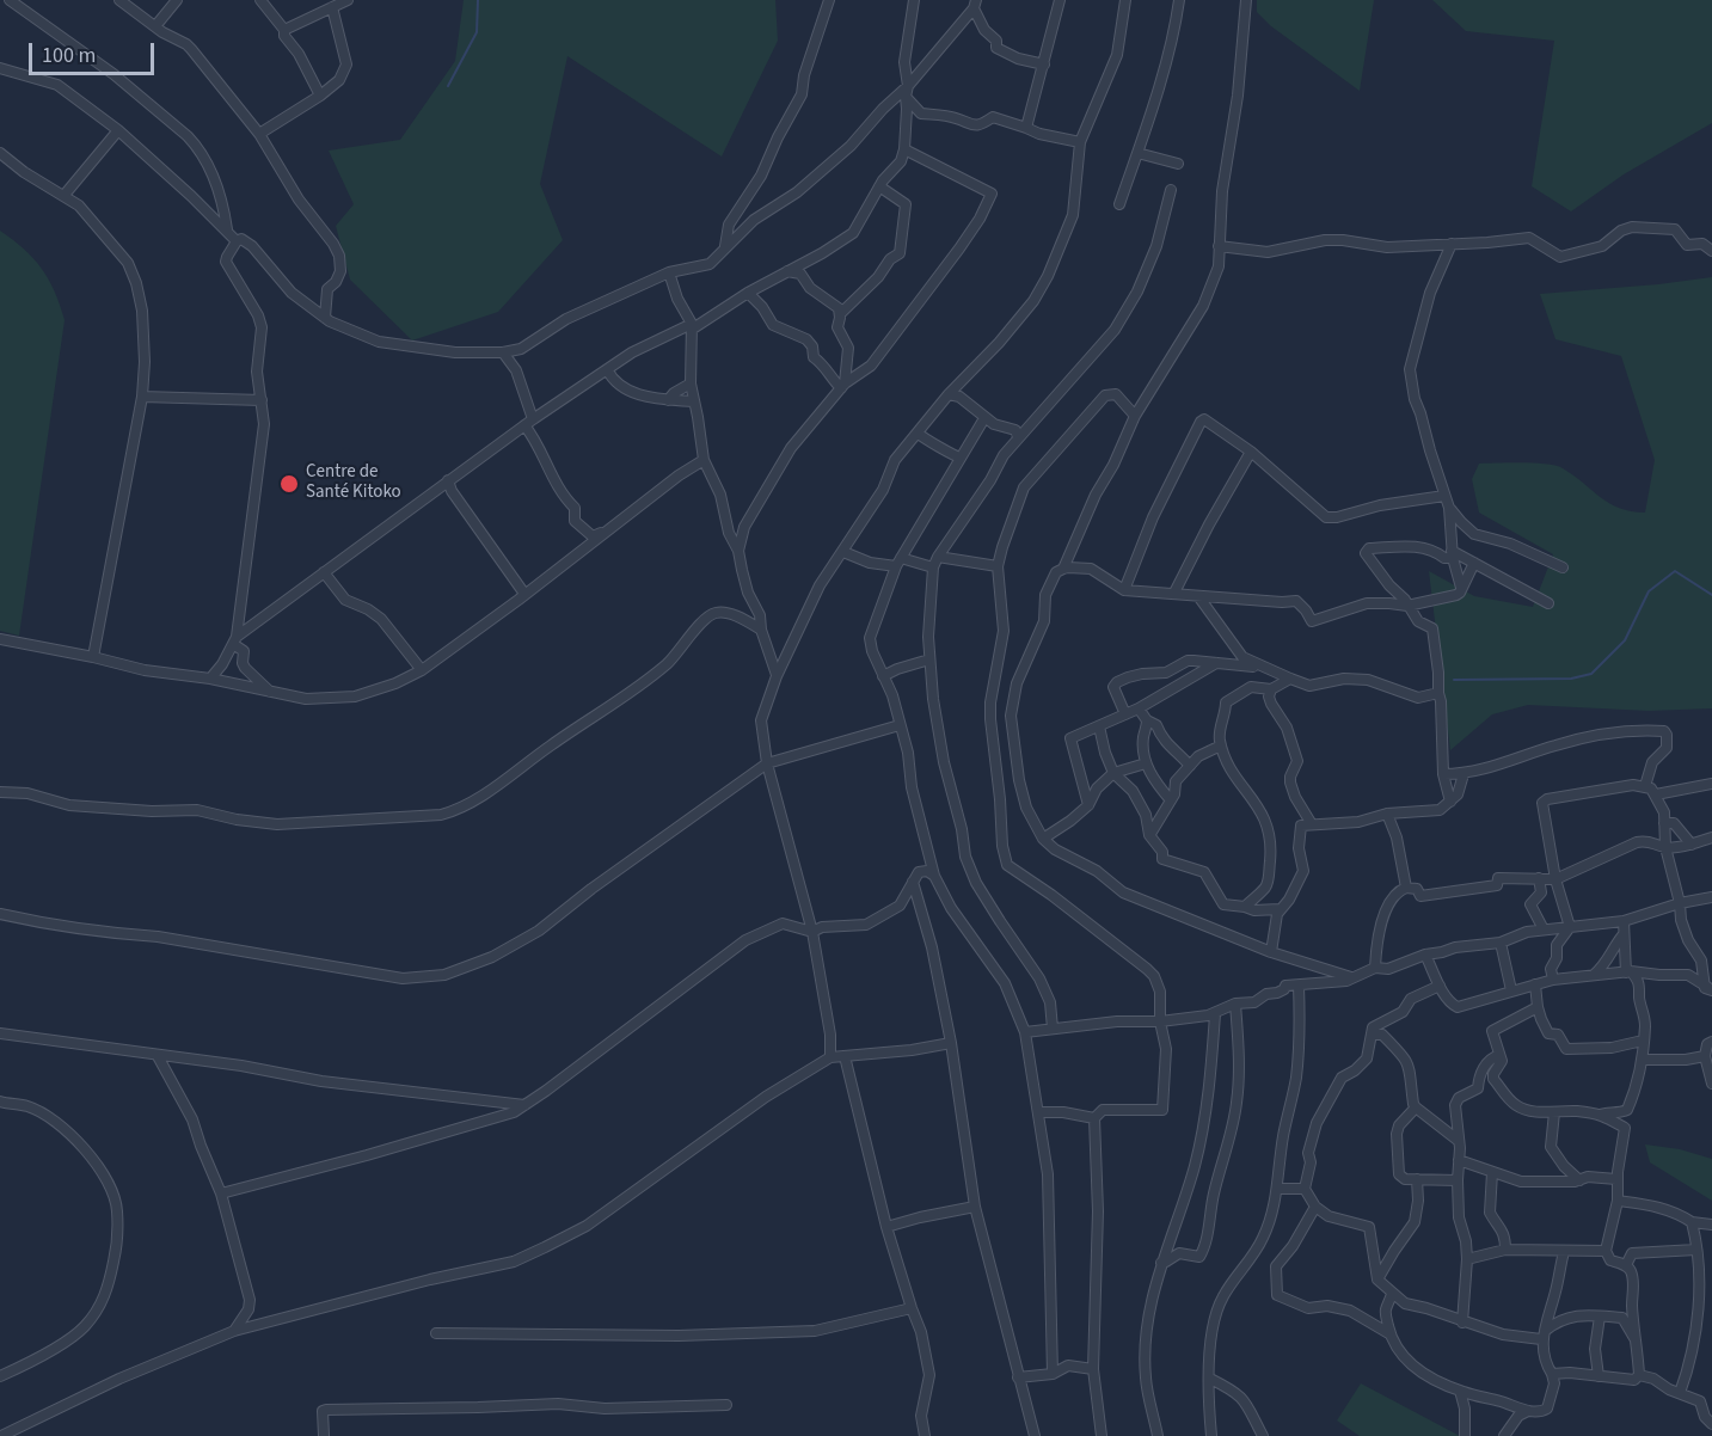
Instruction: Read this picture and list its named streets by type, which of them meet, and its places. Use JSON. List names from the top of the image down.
{
  "places": ["Centre de Santé Kitoko"],
  "scale_bar": "100 m"
}
